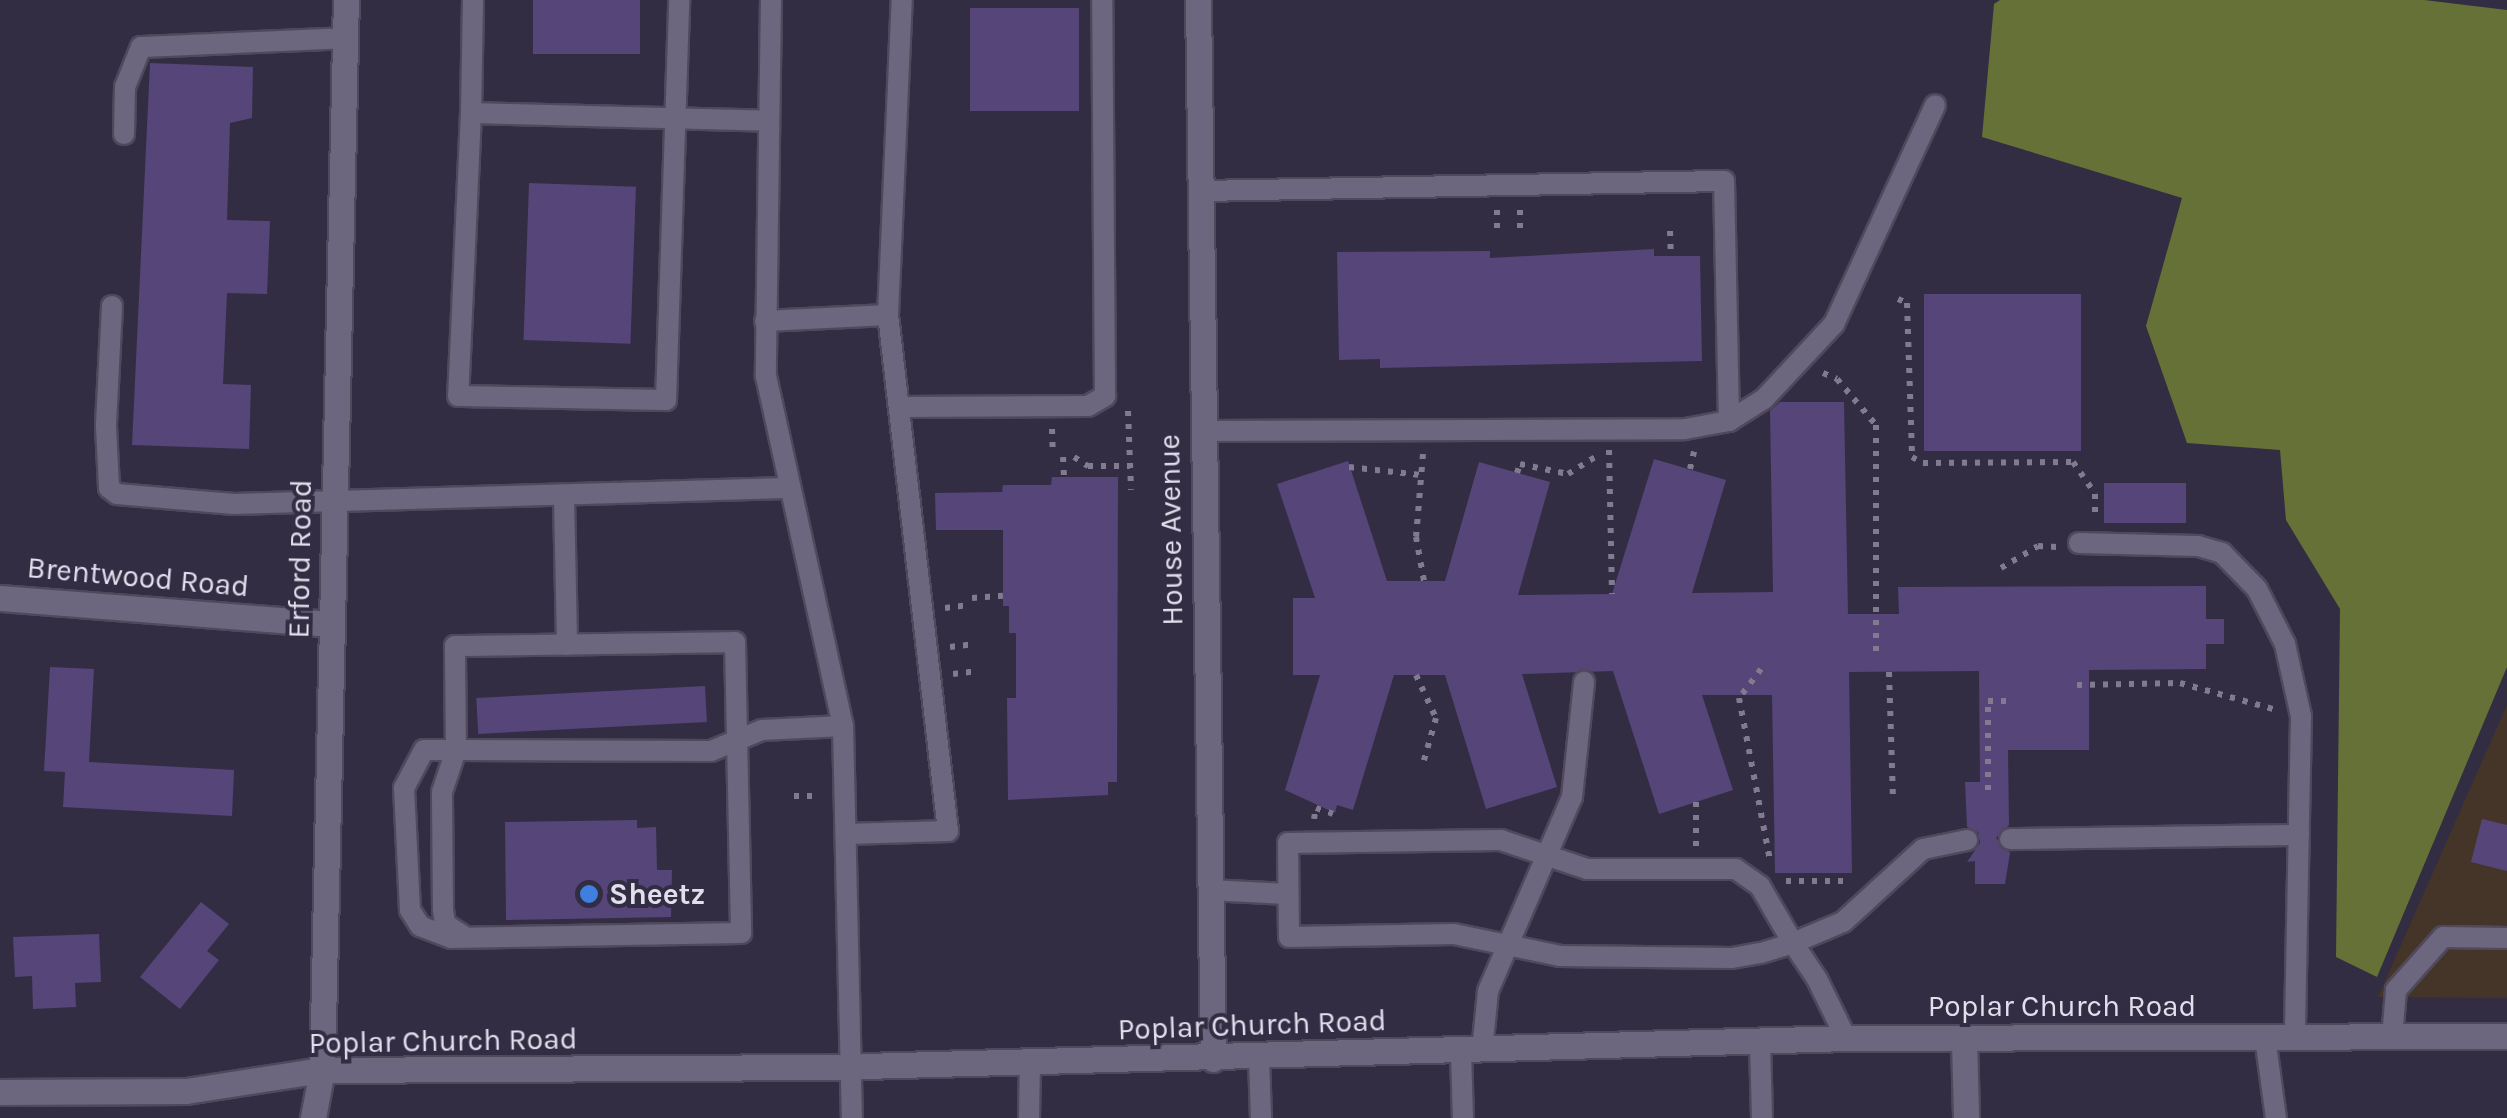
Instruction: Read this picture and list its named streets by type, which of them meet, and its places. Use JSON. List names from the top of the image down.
{
  "streets": {
    "street": [
      "House Avenue",
      "Erford Road",
      "Brentwood Road",
      "Poplar Church Road"
    ]
  },
  "crossings": [
    ["House Avenue", "Poplar Church Road"],
    ["Erford Road", "Brentwood Road"],
    ["Erford Road", "Poplar Church Road"]
  ],
  "places": ["Sheetz"]
}
